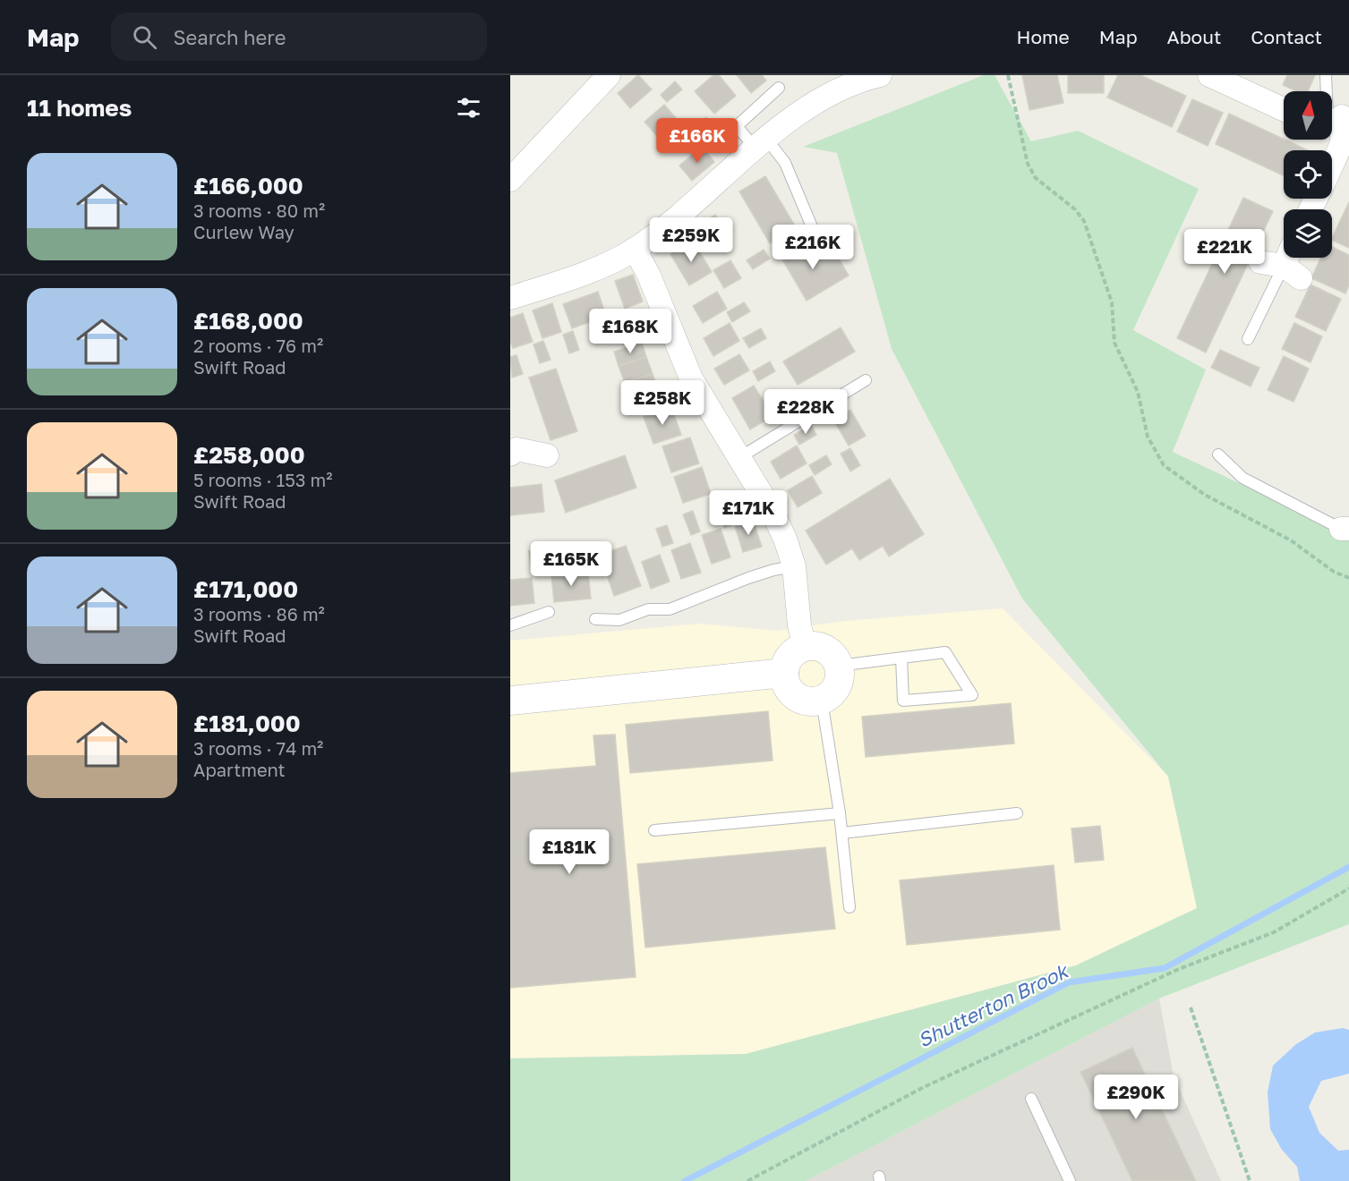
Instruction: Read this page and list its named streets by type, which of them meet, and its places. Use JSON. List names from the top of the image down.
{
  "water": ["Shutterton Brook"],
  "north": "top",
  "page": {
    "header": "Map",
    "search": "Search here",
    "nav": [
      "Home",
      "Map",
      "About",
      "Contact"
    ],
    "heading": "11 homes",
    "price": [
      "£166K",
      "£259K",
      "£216K",
      "£221K",
      "£168K",
      "£258K",
      "£228K",
      "£171K",
      "£165K",
      "£181K",
      "£290K"
    ],
    "list": [
      {
        "name": "£166,000",
        "note": "3 rooms · 80 m² · Curlew Way"
      },
      {
        "name": "£168,000",
        "note": "2 rooms · 76 m² · Swift Road"
      },
      {
        "name": "£258,000",
        "note": "5 rooms · 153 m² · Swift Road"
      },
      {
        "name": "£171,000",
        "note": "3 rooms · 86 m² · Swift Road"
      },
      {
        "name": "£181,000",
        "note": "3 rooms · 74 m² · Apartment"
      }
    ]
  }
}
